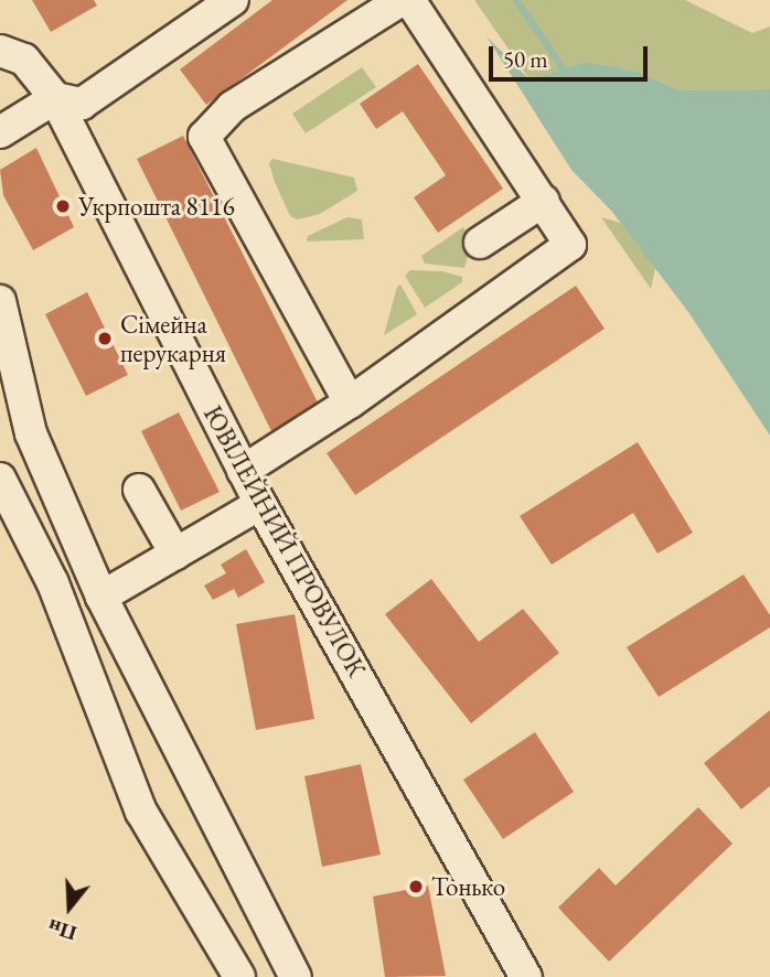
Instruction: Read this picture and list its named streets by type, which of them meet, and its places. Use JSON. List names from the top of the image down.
{
  "streets": {
    "street": ["ЮВІЛЕЙНИЙ ПРОВУЛОК"]
  },
  "places": ["Укрпошта 8116", "Сімейна перукарня", "Тонько"],
  "scale_bar": "50 m",
  "north": "bottom"
}
